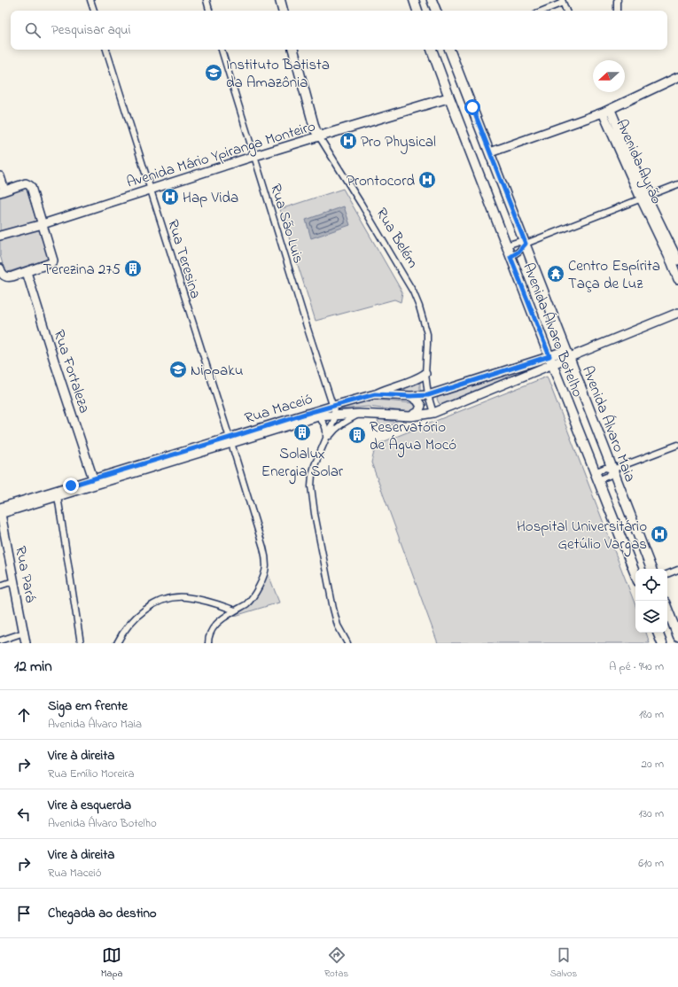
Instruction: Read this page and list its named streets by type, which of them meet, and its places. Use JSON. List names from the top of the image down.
{
  "streets": {
    "main road": [
      "Avenida Mário Ypiranga Monteiro",
      "Avenida Ayrão",
      "Rua Belém",
      "Avenida Álvaro Botelho",
      "Rua Fortaleza",
      "Rua Maceió",
      "Avenida Álvaro Maia",
      "Rua Pará"
    ],
    "street": ["Rua São Luis", "Rua Teresina"]
  },
  "crossings": [
    ["Avenida Mário Ypiranga Monteiro", "Rua São Luis"],
    ["Avenida Mário Ypiranga Monteiro", "Rua Belém"],
    ["Avenida Mário Ypiranga Monteiro", "Rua Teresina"],
    ["Avenida Mário Ypiranga Monteiro", "Avenida Álvaro Botelho"],
    ["Rua São Luis", "Rua Maceió"],
    ["Rua Belém", "Rua Maceió"],
    ["Rua Teresina", "Rua Maceió"],
    ["Avenida Álvaro Botelho", "Rua Maceió"],
    ["Rua Fortaleza", "Rua Maceió"],
    ["Rua Maceió", "Avenida Álvaro Maia"],
    ["Rua Maceió", "Rua Pará"]
  ],
  "places": {
    "school or university": ["Instituto Batista da Amazônia", "Nippaku"],
    "hospital": [
      "Pro Physical",
      "Prontocord",
      "Hap Vida",
      "Hospital Universitário Getúlio Vargas"
    ],
    "building": ["Terezina 275", "Solalux Energia Solar", "Reservatório de Água Mocó"],
    "temple": ["Centro Espírita Taça de Luz"]
  },
  "north": "left",
  "page": {
    "search": "Pesquisar aqui",
    "heading": ["12 min", "A pé · 940 m"],
    "list": [
      ["Siga em frente", "Avenida Álvaro Maia", "180 m"],
      ["Vire à direita", "Rua Emílio Moreira", "20 m"],
      ["Vire à esquerda", "Avenida Álvaro Botelho", "130 m"],
      ["Vire à direita", "Rua Maceió", "610 m"],
      "Chegada ao destino"
    ],
    "nav": ["Mapa", "Rotas", "Salvos"]
  }
}
